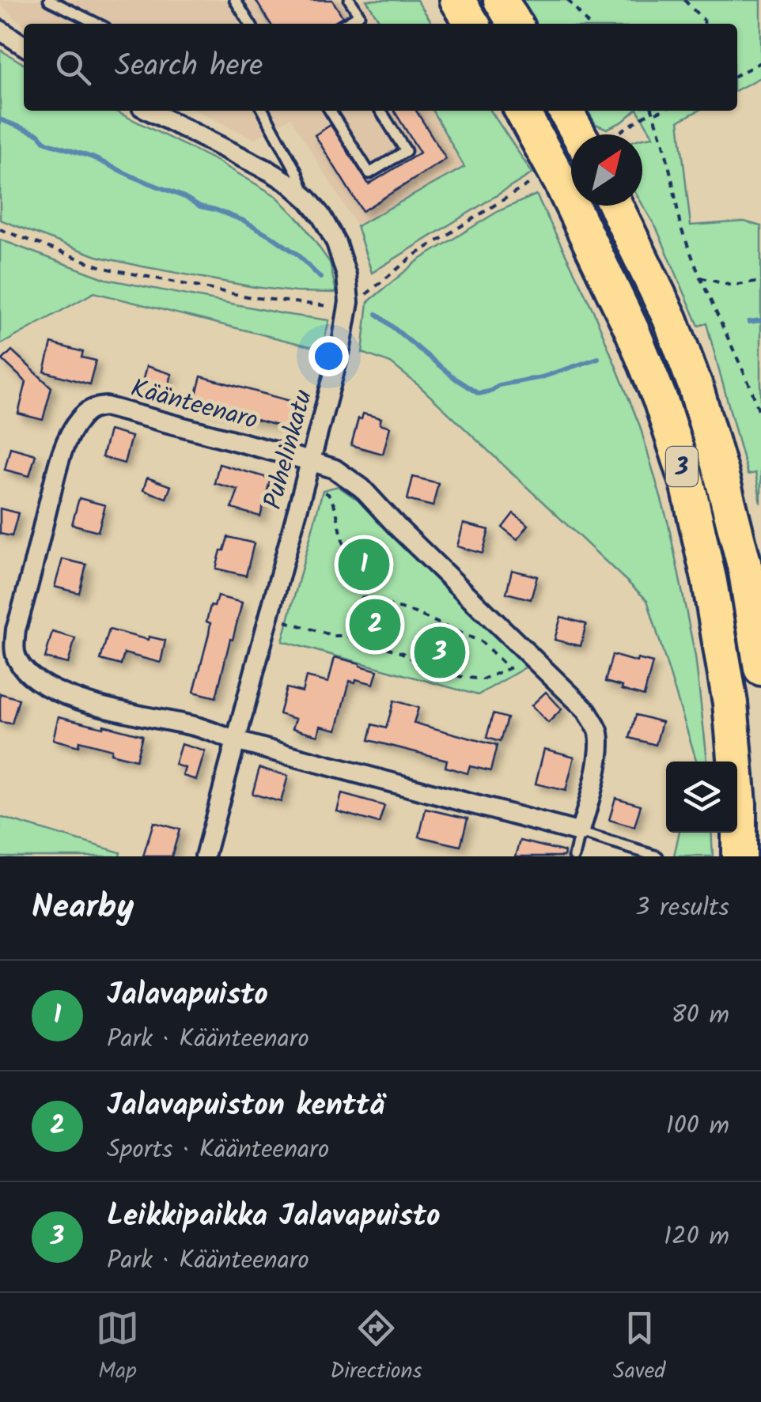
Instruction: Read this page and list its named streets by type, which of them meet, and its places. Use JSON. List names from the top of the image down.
{
  "streets": {
    "highway": ["3"],
    "street": ["Käänteenaro", "Puhelinkatu"]
  },
  "crossings": [
    ["Käänteenaro", "Puhelinkatu"]
  ],
  "north": "top right",
  "page": {
    "search": "Search here",
    "pins": ["1", "2", "3"],
    "heading": ["Nearby", "3 results"],
    "list": [
      {
        "mark": "1",
        "name": "Jalavapuisto",
        "note": "Park · Käänteenaro",
        "value": "80 m"
      },
      {
        "mark": "2",
        "name": "Jalavapuiston kenttä",
        "note": "Sports · Käänteenaro",
        "value": "100 m"
      },
      {
        "mark": "3",
        "name": "Leikkipaikka Jalavapuisto",
        "note": "Park · Käänteenaro",
        "value": "120 m"
      }
    ],
    "nav": ["Map", "Directions", "Saved"]
  }
}
